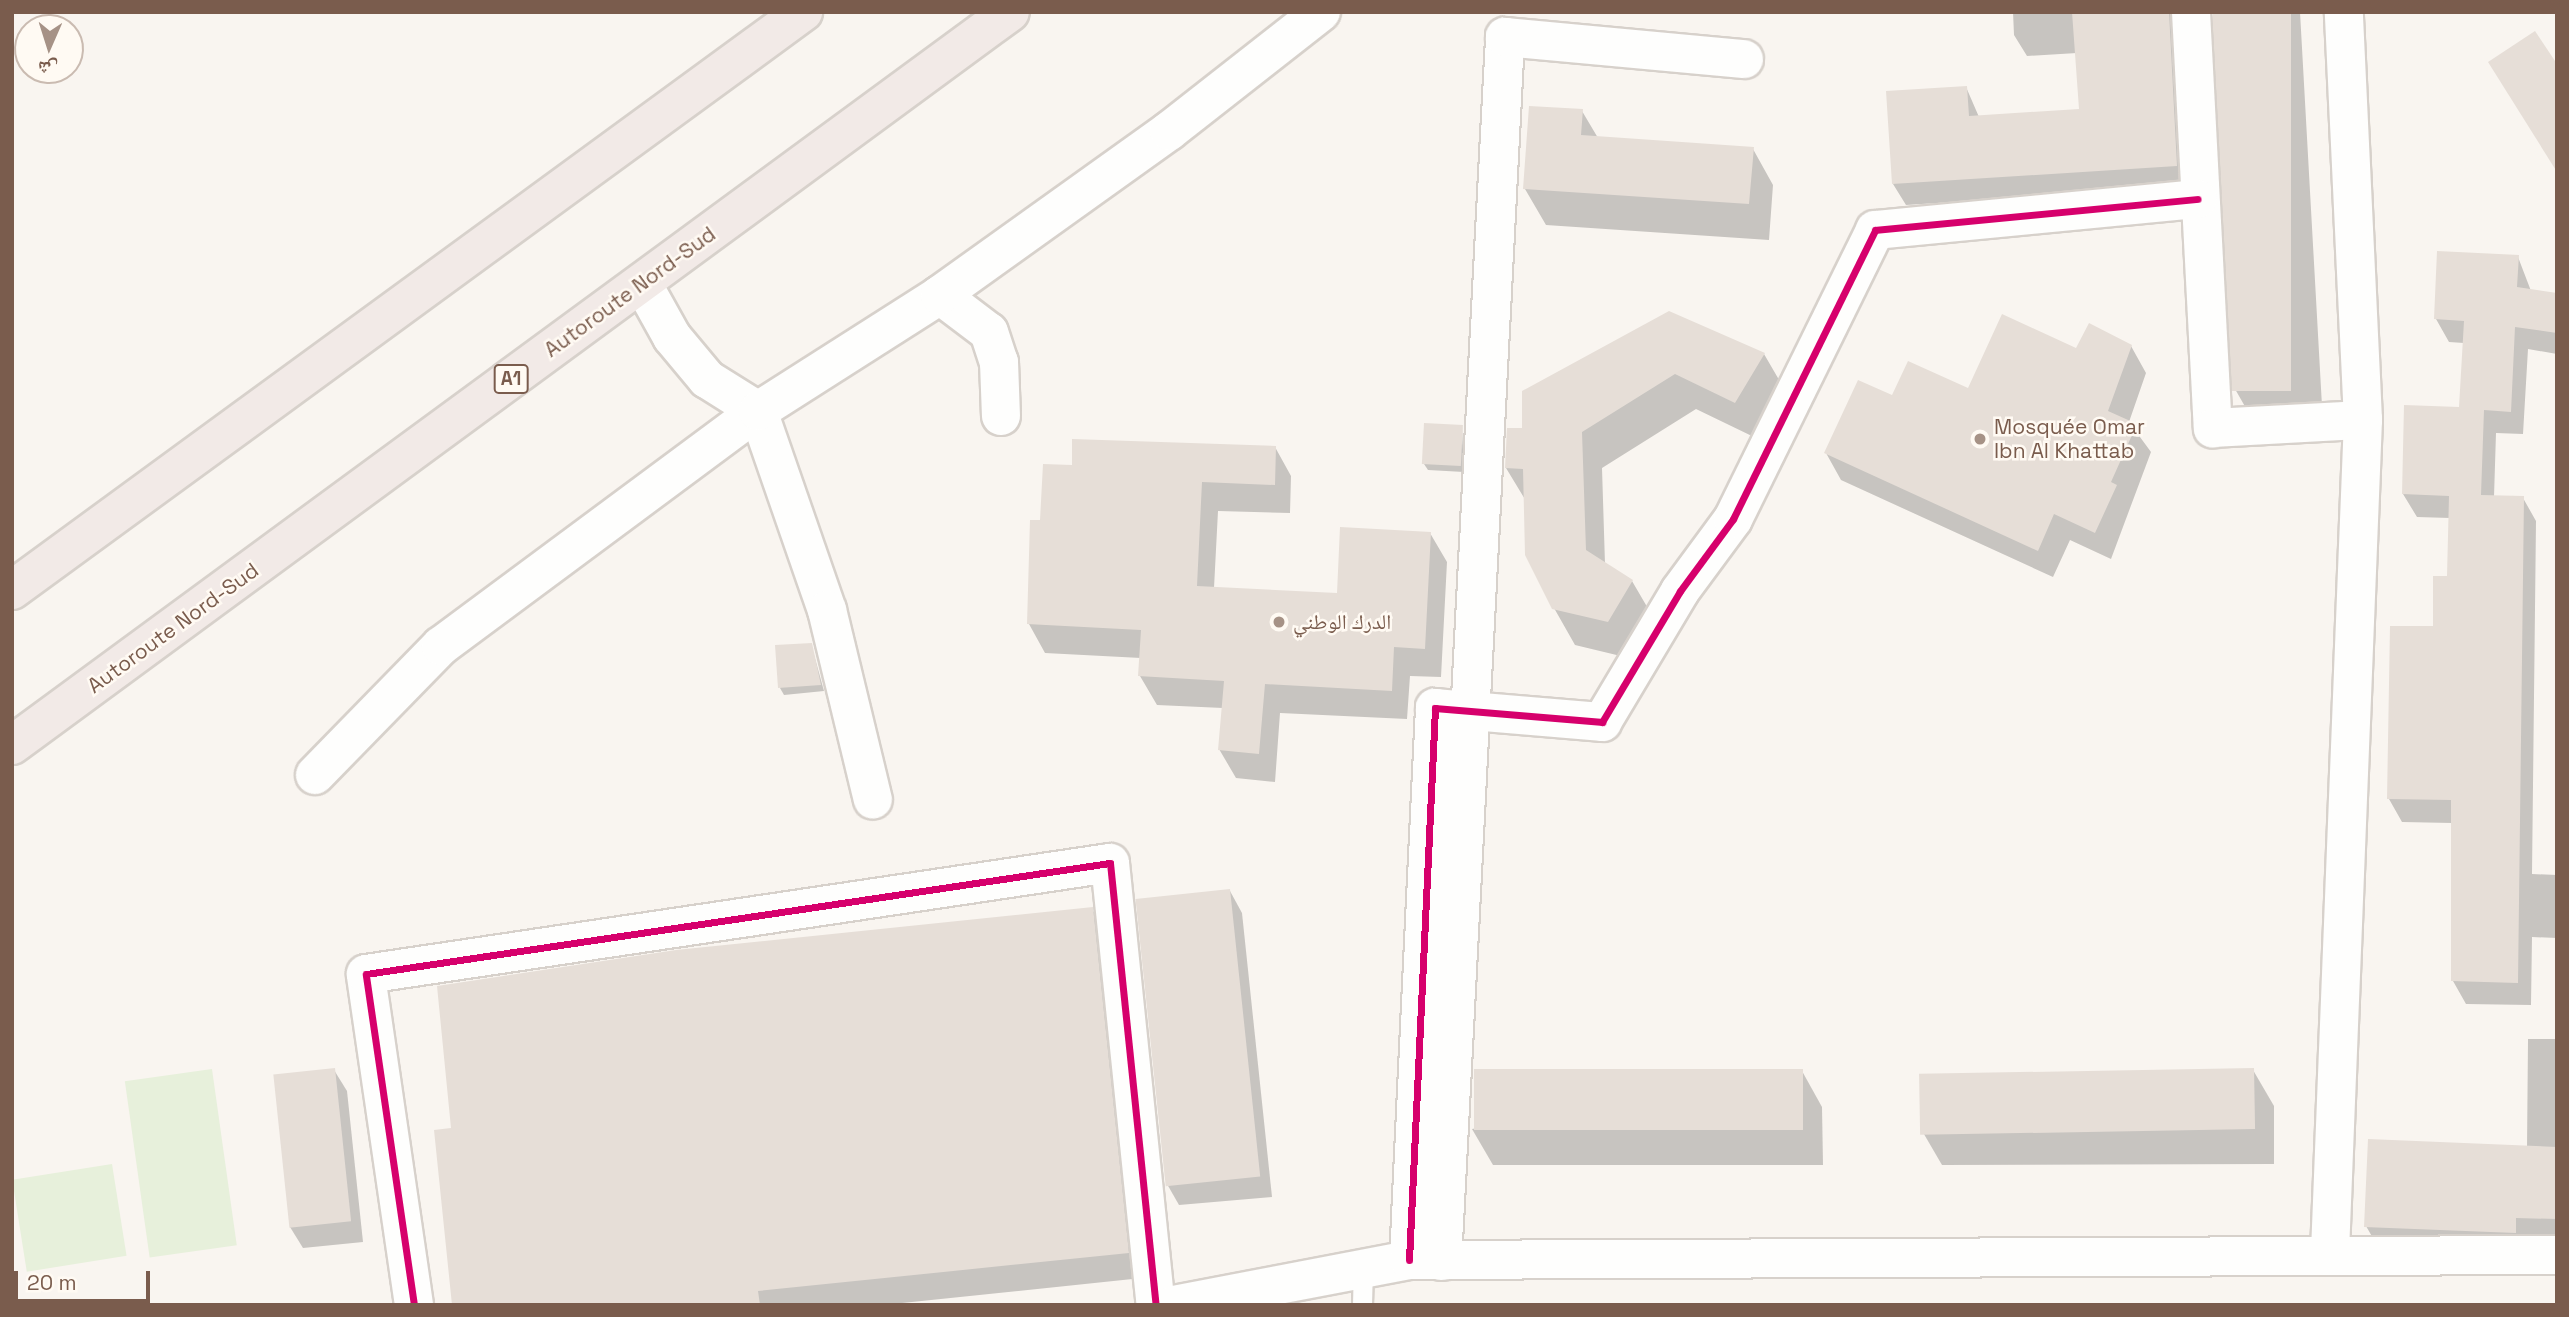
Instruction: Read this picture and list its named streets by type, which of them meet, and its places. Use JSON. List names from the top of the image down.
{
  "streets": {
    "highway": ["Autoroute Nord-Sud", "A1"]
  },
  "places": ["Mosquée Omar Ibn Al Khattab", "الدرك الوطني"],
  "scale_bar": "20 m",
  "north": "bottom"
}
